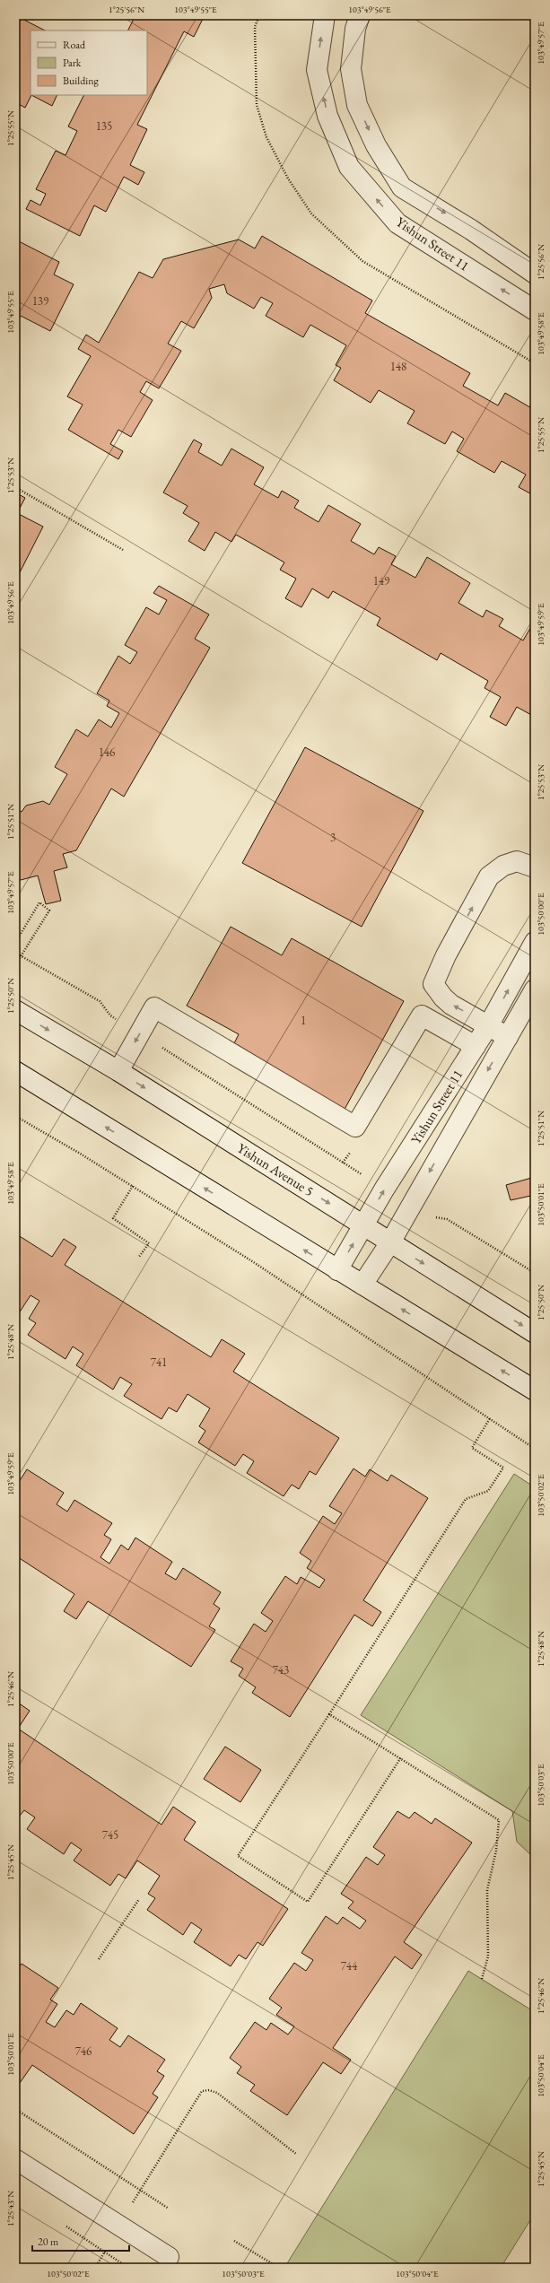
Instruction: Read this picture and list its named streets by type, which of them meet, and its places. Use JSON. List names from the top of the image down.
{
  "streets": {
    "street": ["Yishun Street 11", "Yishun Avenue 5"]
  },
  "crossings": [
    ["Yishun Street 11", "Yishun Avenue 5"]
  ],
  "house_numbers": [
    "135",
    "139",
    "148",
    "149",
    "146",
    "3",
    "1",
    "741",
    "743",
    "745",
    "744",
    "746"
  ],
  "legend": ["Road", "Park", "Building"],
  "scale_bar": "20 m",
  "coordinates": [
    "1°25'56\"N",
    "103°49'55\"E",
    "103°49'56\"E",
    "103°49'57\"E",
    "1°25'55\"N",
    "103°49'58\"E",
    "1°25'53\"N",
    "103°49'59\"E",
    "1°25'51\"N",
    "103°50'00\"E",
    "1°25'50\"N",
    "103°50'01\"E",
    "1°25'48\"N",
    "103°50'02\"E",
    "1°25'46\"N",
    "103°50'03\"E",
    "1°25'45\"N",
    "103°50'04\"E",
    "1°25'43\"N"
  ]
}
